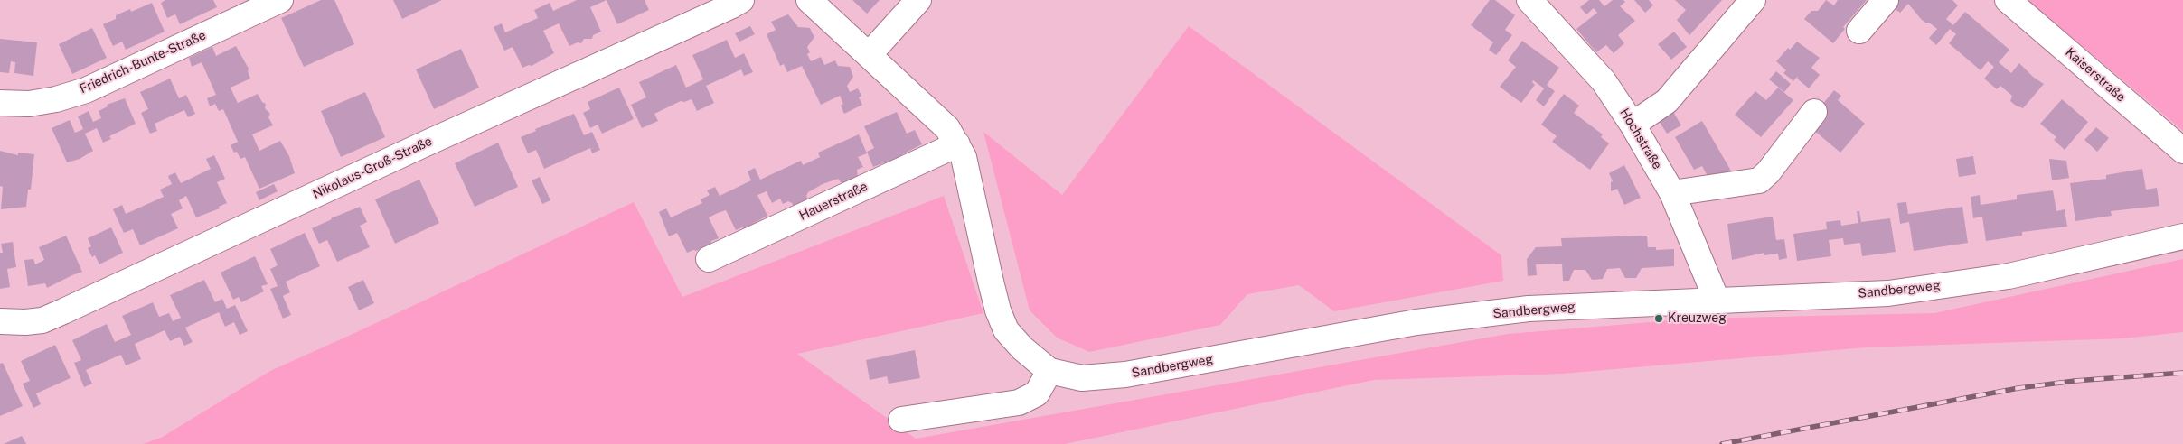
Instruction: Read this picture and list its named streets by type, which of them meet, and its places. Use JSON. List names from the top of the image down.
{
  "streets": {
    "street": [
      "Friedrich-Bunte-Straße",
      "Kaiserstraße",
      "Hochstraße",
      "Nikolaus-Groß-Straße",
      "Hauerstraße",
      "Sandbergweg"
    ]
  },
  "crossings": [
    ["Hochstraße", "Sandbergweg"]
  ],
  "places": ["Kreuzweg"]
}
